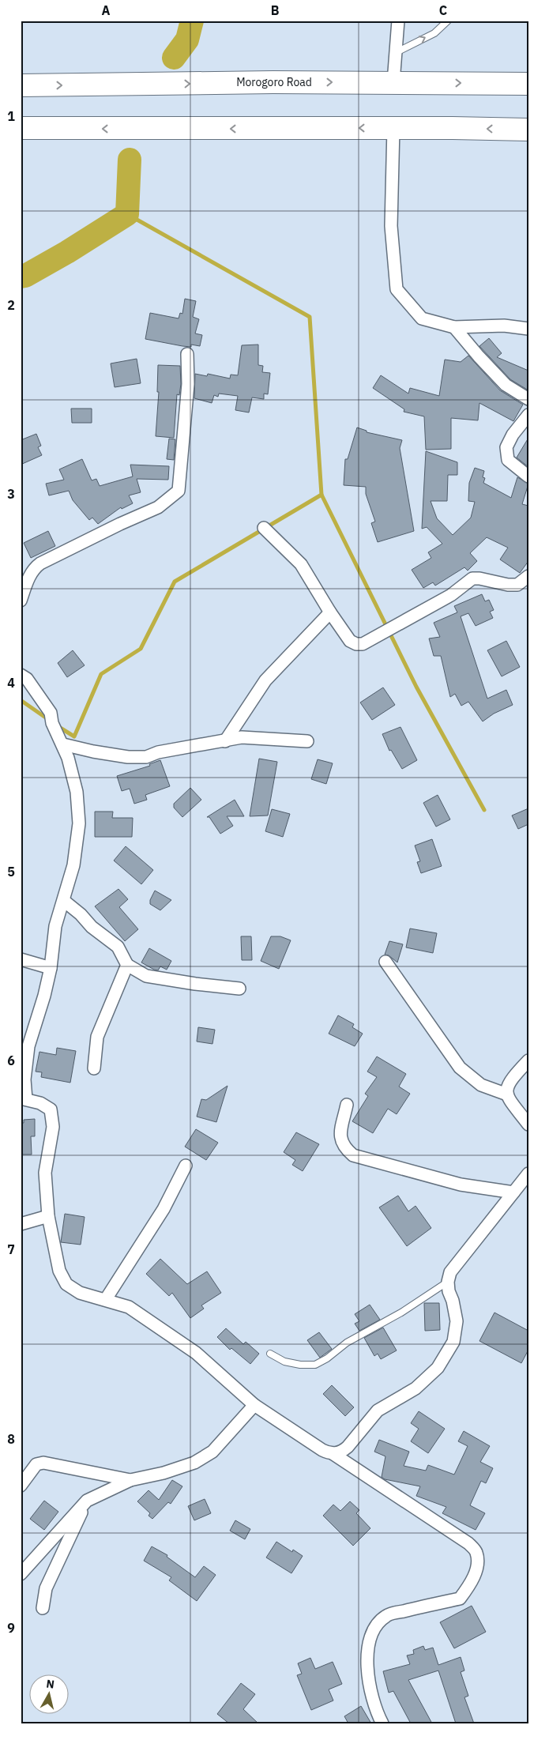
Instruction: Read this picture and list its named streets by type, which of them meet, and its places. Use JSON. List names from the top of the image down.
{
  "streets": {
    "highway": ["Morogoro Road"]
  },
  "north": "top",
  "grid": {
    "columns": ["A", "B", "C"],
    "rows": [
      "1",
      "2",
      "3",
      "4",
      "5",
      "6",
      "7",
      "8",
      "9"
    ]
  }
}
